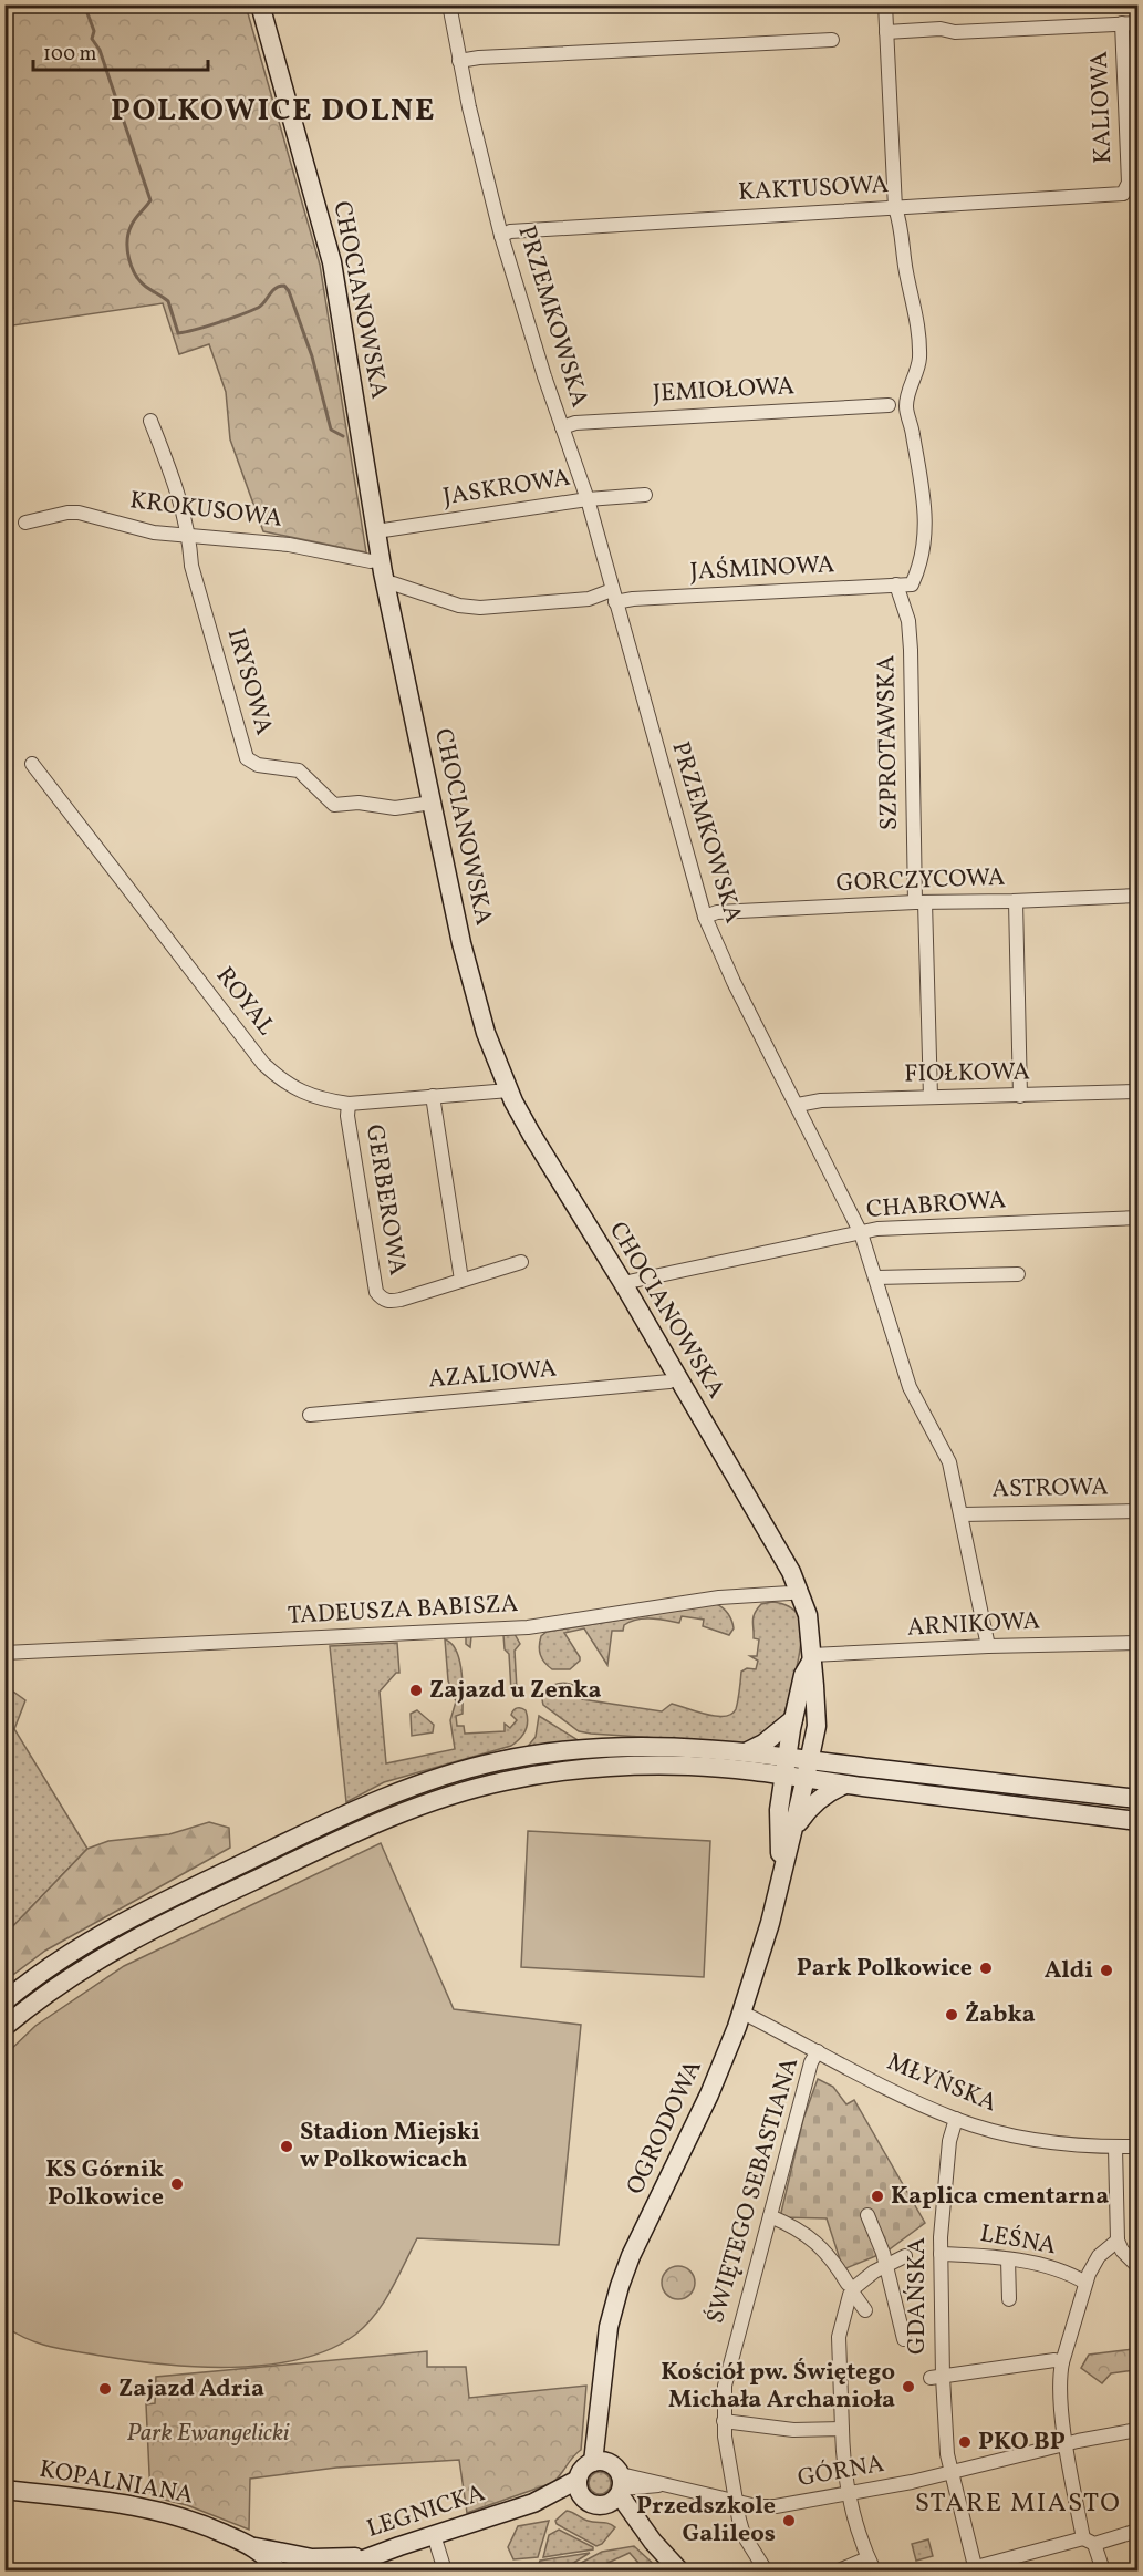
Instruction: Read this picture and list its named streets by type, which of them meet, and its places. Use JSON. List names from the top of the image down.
{
  "streets": {
    "street": [
      "KALIOWA",
      "KAKTUSOWA",
      "CHOCIANOWSKA",
      "PRZEMKOWSKA",
      "JEMIOŁOWA",
      "JASKROWA",
      "KROKUSOWA",
      "JAŚMINOWA",
      "IRYSOWA",
      "SZPROTAWSKA",
      "GORCZYCOWA",
      "ROYAL",
      "FIOŁKOWA",
      "GERBEROWA",
      "CHABROWA",
      "AZALIOWA",
      "ASTROWA",
      "TADEUSZA BABISZA",
      "ARNIKOWA",
      "MŁYŃSKA",
      "OGRODOWA",
      "ŚWIĘTEGO SEBASTIANA",
      "LEŚNA",
      "GDAŃSKA",
      "GÓRNA",
      "KOPALNIANA",
      "LEGNICKA"
    ]
  },
  "crossings": [
    ["KALIOWA", "KAKTUSOWA"],
    ["KAKTUSOWA", "PRZEMKOWSKA"],
    ["KAKTUSOWA", "JAŚMINOWA"],
    ["CHOCIANOWSKA", "JASKROWA"],
    ["CHOCIANOWSKA", "KROKUSOWA"],
    ["CHOCIANOWSKA", "JAŚMINOWA"],
    ["CHOCIANOWSKA", "IRYSOWA"],
    ["CHOCIANOWSKA", "ROYAL"],
    ["CHOCIANOWSKA", "CHABROWA"],
    ["CHOCIANOWSKA", "AZALIOWA"],
    ["CHOCIANOWSKA", "TADEUSZA BABISZA"],
    ["PRZEMKOWSKA", "JEMIOŁOWA"],
    ["PRZEMKOWSKA", "JASKROWA"],
    ["PRZEMKOWSKA", "JAŚMINOWA"],
    ["PRZEMKOWSKA", "GORCZYCOWA"],
    ["PRZEMKOWSKA", "FIOŁKOWA"],
    ["PRZEMKOWSKA", "CHABROWA"],
    ["PRZEMKOWSKA", "ASTROWA"],
    ["PRZEMKOWSKA", "ARNIKOWA"],
    ["KROKUSOWA", "IRYSOWA"],
    ["JAŚMINOWA", "SZPROTAWSKA"],
    ["SZPROTAWSKA", "GORCZYCOWA"],
    ["SZPROTAWSKA", "FIOŁKOWA"],
    ["ROYAL", "GERBEROWA"],
    ["MŁYŃSKA", "OGRODOWA"],
    ["MŁYŃSKA", "ŚWIĘTEGO SEBASTIANA"],
    ["MŁYŃSKA", "GDAŃSKA"],
    ["OGRODOWA", "GÓRNA"],
    ["OGRODOWA", "LEGNICKA"],
    ["ŚWIĘTEGO SEBASTIANA", "GÓRNA"],
    ["LEŚNA", "GDAŃSKA"],
    ["GDAŃSKA", "GÓRNA"],
    ["GÓRNA", "LEGNICKA"]
  ],
  "districts": ["POLKOWICE DOLNE", "STARE MIASTO"],
  "parks": ["Park Ewangelicki"],
  "places": [
    "Zajazd u Zenka",
    "Park Polkowice",
    "Aldi",
    "Żabka",
    "Stadion Miejski w Polkowicach",
    "KS Górnik Polkowice",
    "Kaplica cmentarna",
    "Kościół pw. Świętego Michała Archanioła",
    "Zajazd Adria",
    "PKO BP",
    "Przedszkole Galileos"
  ],
  "scale_bar": "100 m"
}
